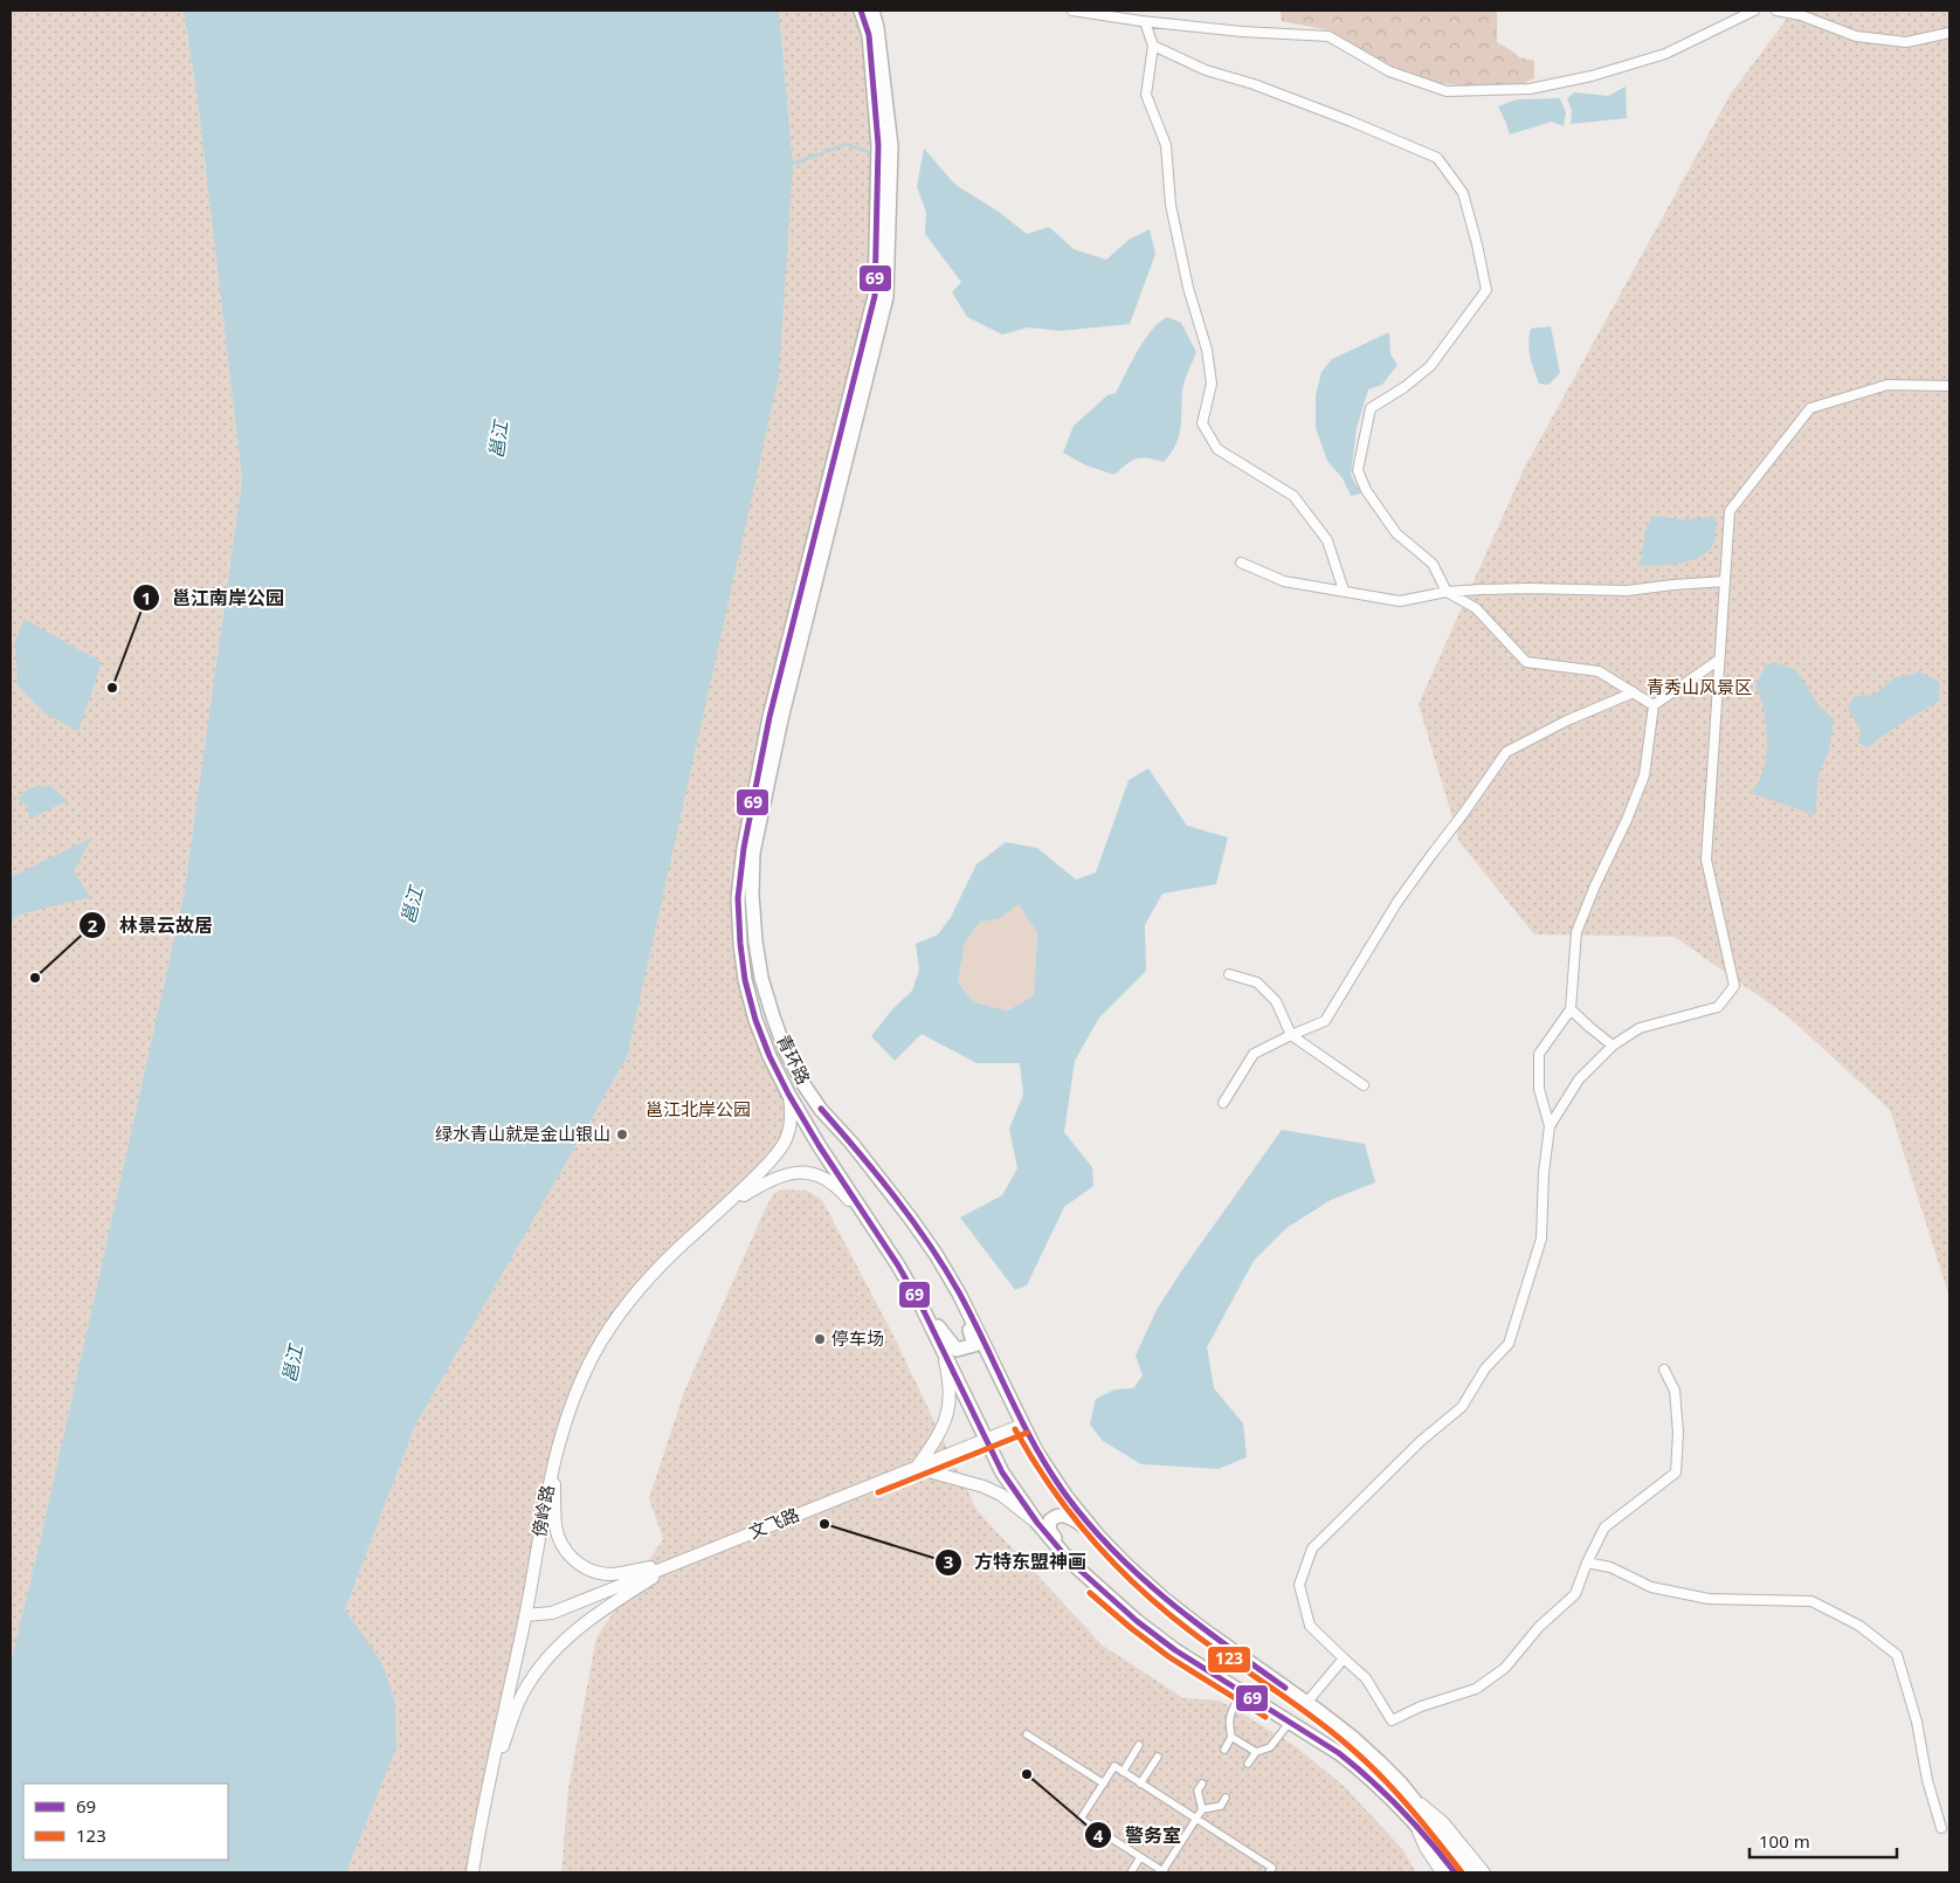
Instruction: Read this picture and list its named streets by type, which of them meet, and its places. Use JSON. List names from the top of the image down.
{
  "streets": {
    "main road": ["青环路"],
    "street": ["傍岭路", "文飞路"]
  },
  "crossings": [
    ["青环路", "文飞路"],
    ["傍岭路", "文飞路"]
  ],
  "water": ["邕江"],
  "parks": ["青秀山风景区", "邕江北岸公园"],
  "places": [
    "邕江南岸公园",
    "林景云故居",
    "绿水青山就是金山银山",
    "停车场",
    "方特东盟神画",
    "警务室"
  ],
  "lines": ["transit line 69", "transit line 123"],
  "legend": ["69", "123"],
  "scale_bar": "100 m"
}
